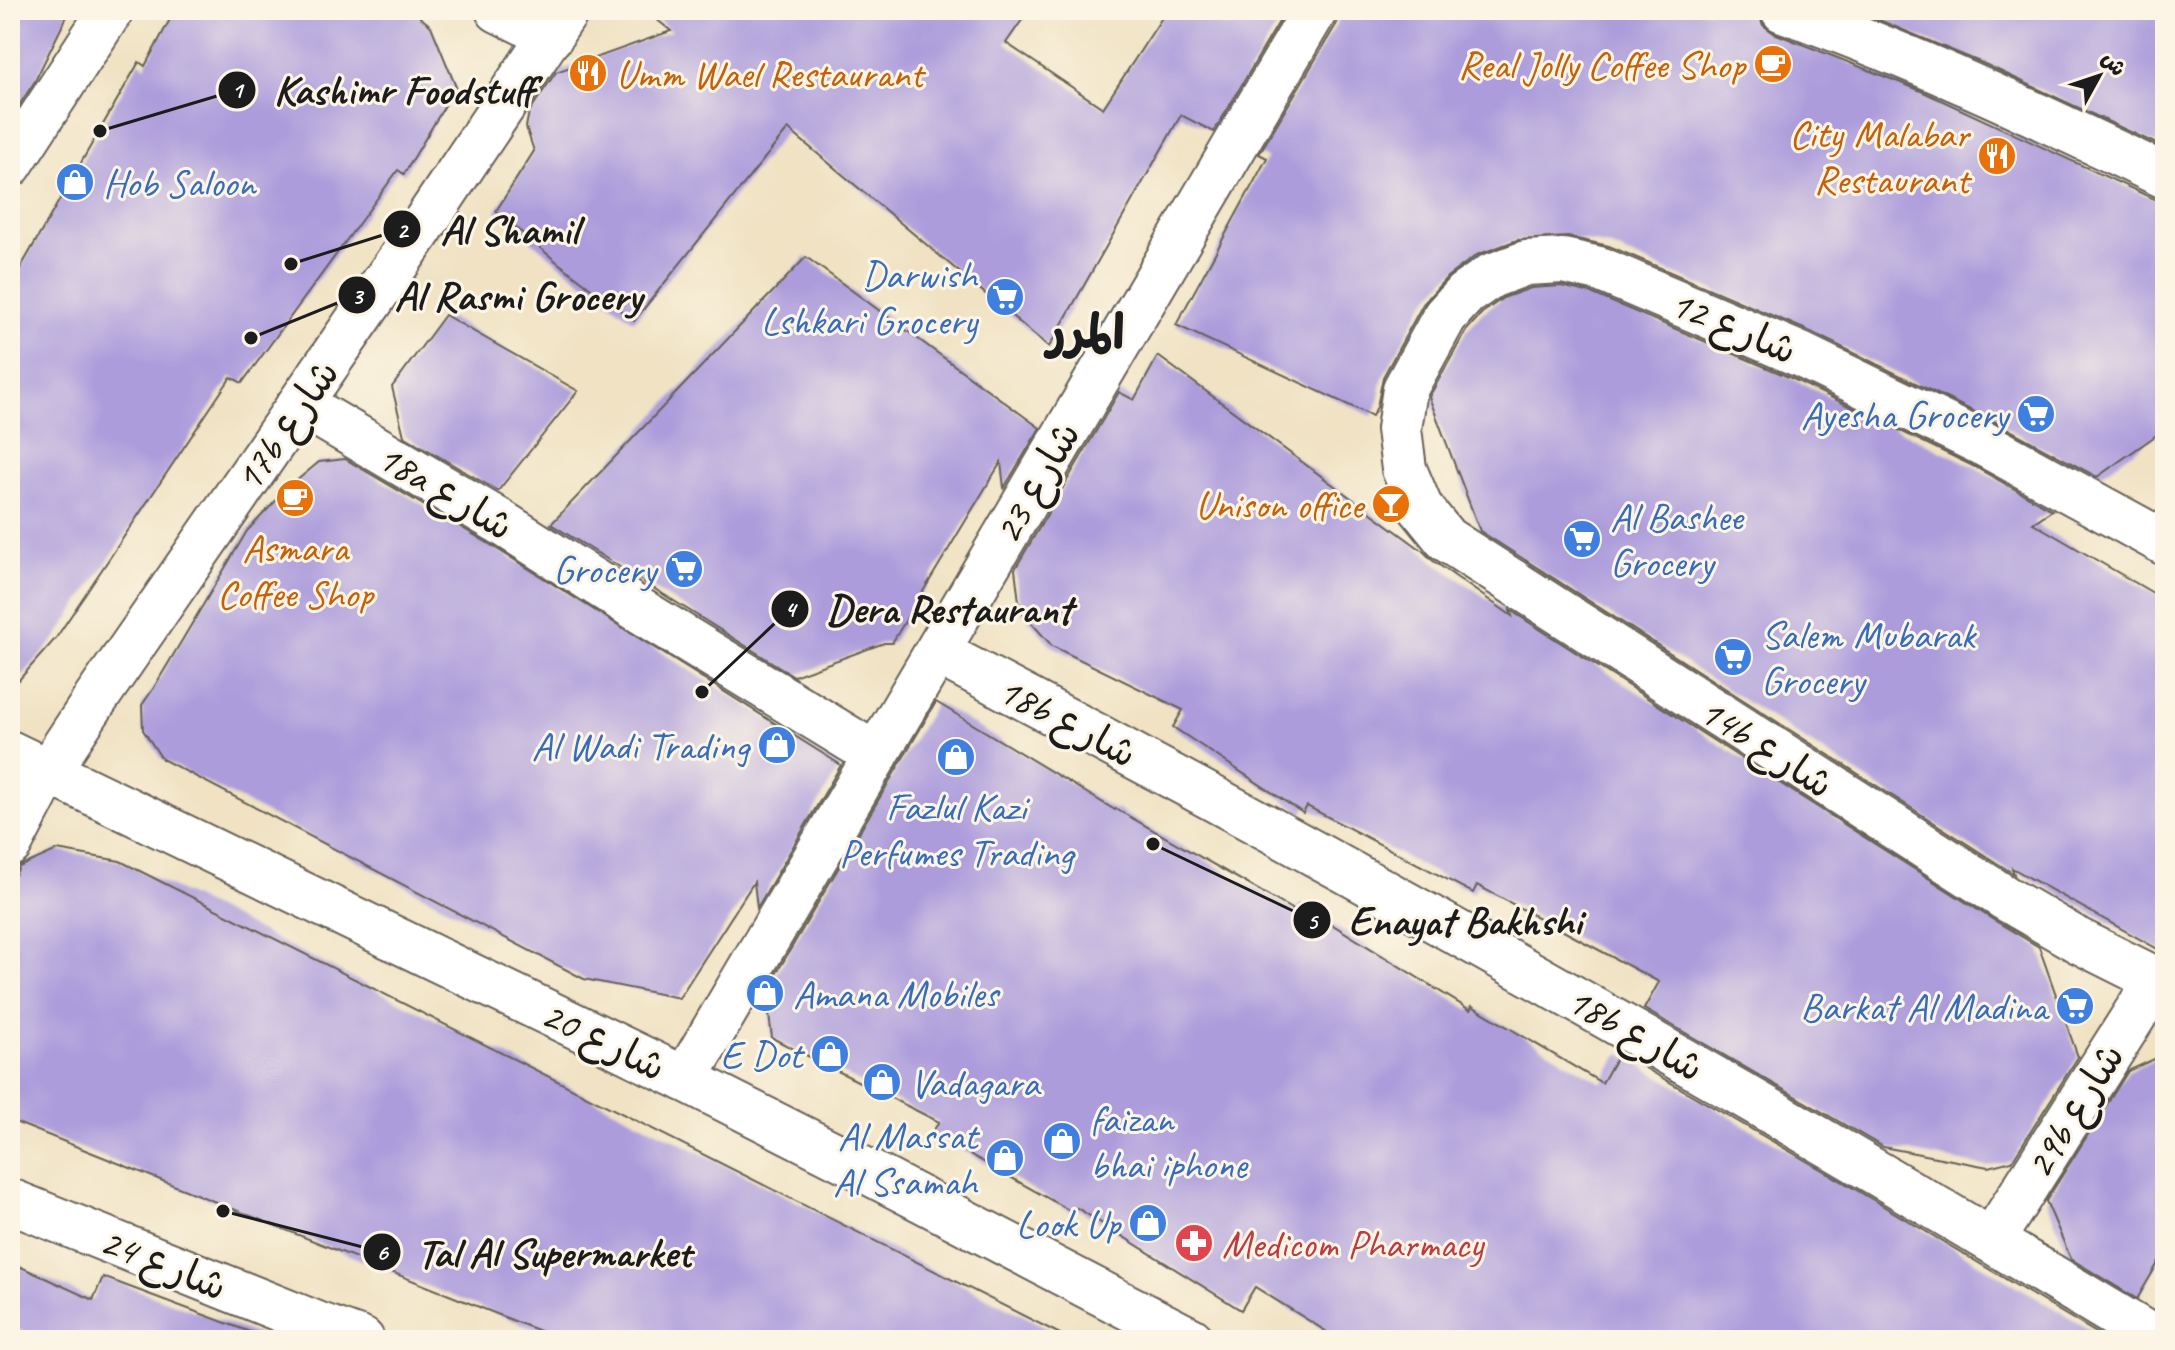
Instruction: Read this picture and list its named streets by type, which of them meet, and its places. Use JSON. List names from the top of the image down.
{
  "streets": {
    "street": [
      "شارع 12",
      "17b شارع",
      "شارع 23",
      "18a شارع",
      "18b شارع",
      "14b شارع",
      "شارع 20",
      "29b شارع",
      "شارع 24"
    ]
  },
  "crossings": [
    ["شارع 12", "14b شارع"],
    ["17b شارع", "18a شارع"],
    ["17b شارع", "شارع 20"],
    ["شارع 23", "18a شارع"],
    ["شارع 23", "18b شارع"],
    ["شارع 23", "شارع 20"],
    ["18b شارع", "29b شارع"],
    ["14b شارع", "29b شارع"]
  ],
  "districts": ["المرر"],
  "places": {
    "cafe": ["Real Jolly Coffee Shop", "Asmara Coffee Shop"],
    "restaurant": ["Umm Wael Restaurant", "City Malabar Restaurant"],
    "other": [
      "Kashimr Foodstuff",
      "Al Shamil",
      "Al Rasmi Grocery",
      "Dera Restaurant",
      "Enayat Bakhshi",
      "Tal Al Supermarket"
    ],
    "shop": [
      "Hob Saloon",
      "Al Wadi Trading",
      "Fazlul Kazi Perfumes Trading",
      "Amana Mobiles",
      "E Dot",
      "Vadagara",
      "faizan bhai iphone",
      "Al Massat Al Ssamah",
      "Look Up"
    ],
    "supermarket": [
      "Darwish Lshkari Grocery",
      "Ayesha Grocery",
      "Al Bashee Grocery",
      "Grocery",
      "Salem Mubarak Grocery",
      "Barkat Al Madina"
    ],
    "bar": ["Unison office"],
    "pharmacy": ["Medicom Pharmacy"]
  },
  "north": "top right"
}
